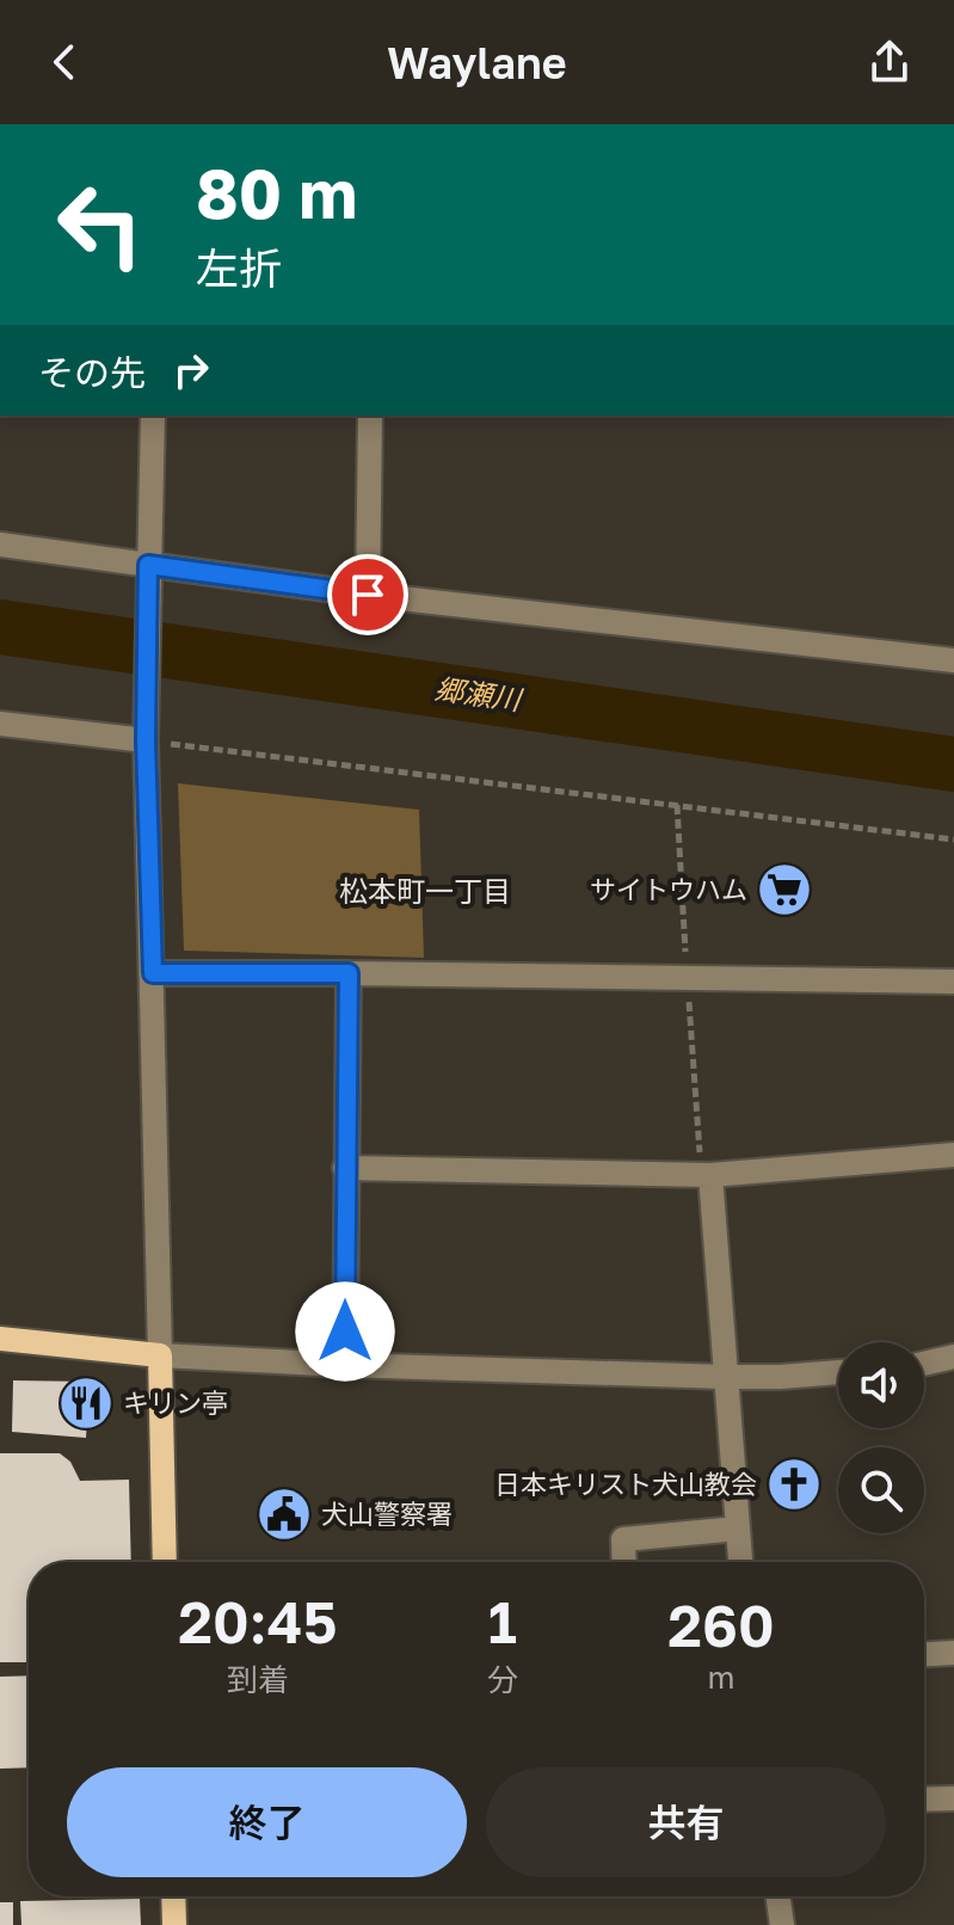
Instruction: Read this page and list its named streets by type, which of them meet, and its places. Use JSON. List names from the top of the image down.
{
  "districts": ["松本町一丁目"],
  "water": ["郷瀬川"],
  "places": {
    "supermarket": ["サイトウハム"],
    "restaurant": ["キリン亭"],
    "church": ["日本キリスト犬山教会"],
    "public building": ["犬山警察署"]
  },
  "page": {
    "header": "Waylane",
    "turn": ["80 m", "左折"],
    "then": "その先",
    "eta": [
      "20:45",
      "到着",
      "1",
      "分",
      "260",
      "m"
    ],
    "buttons": ["終了", "共有"]
  }
}
